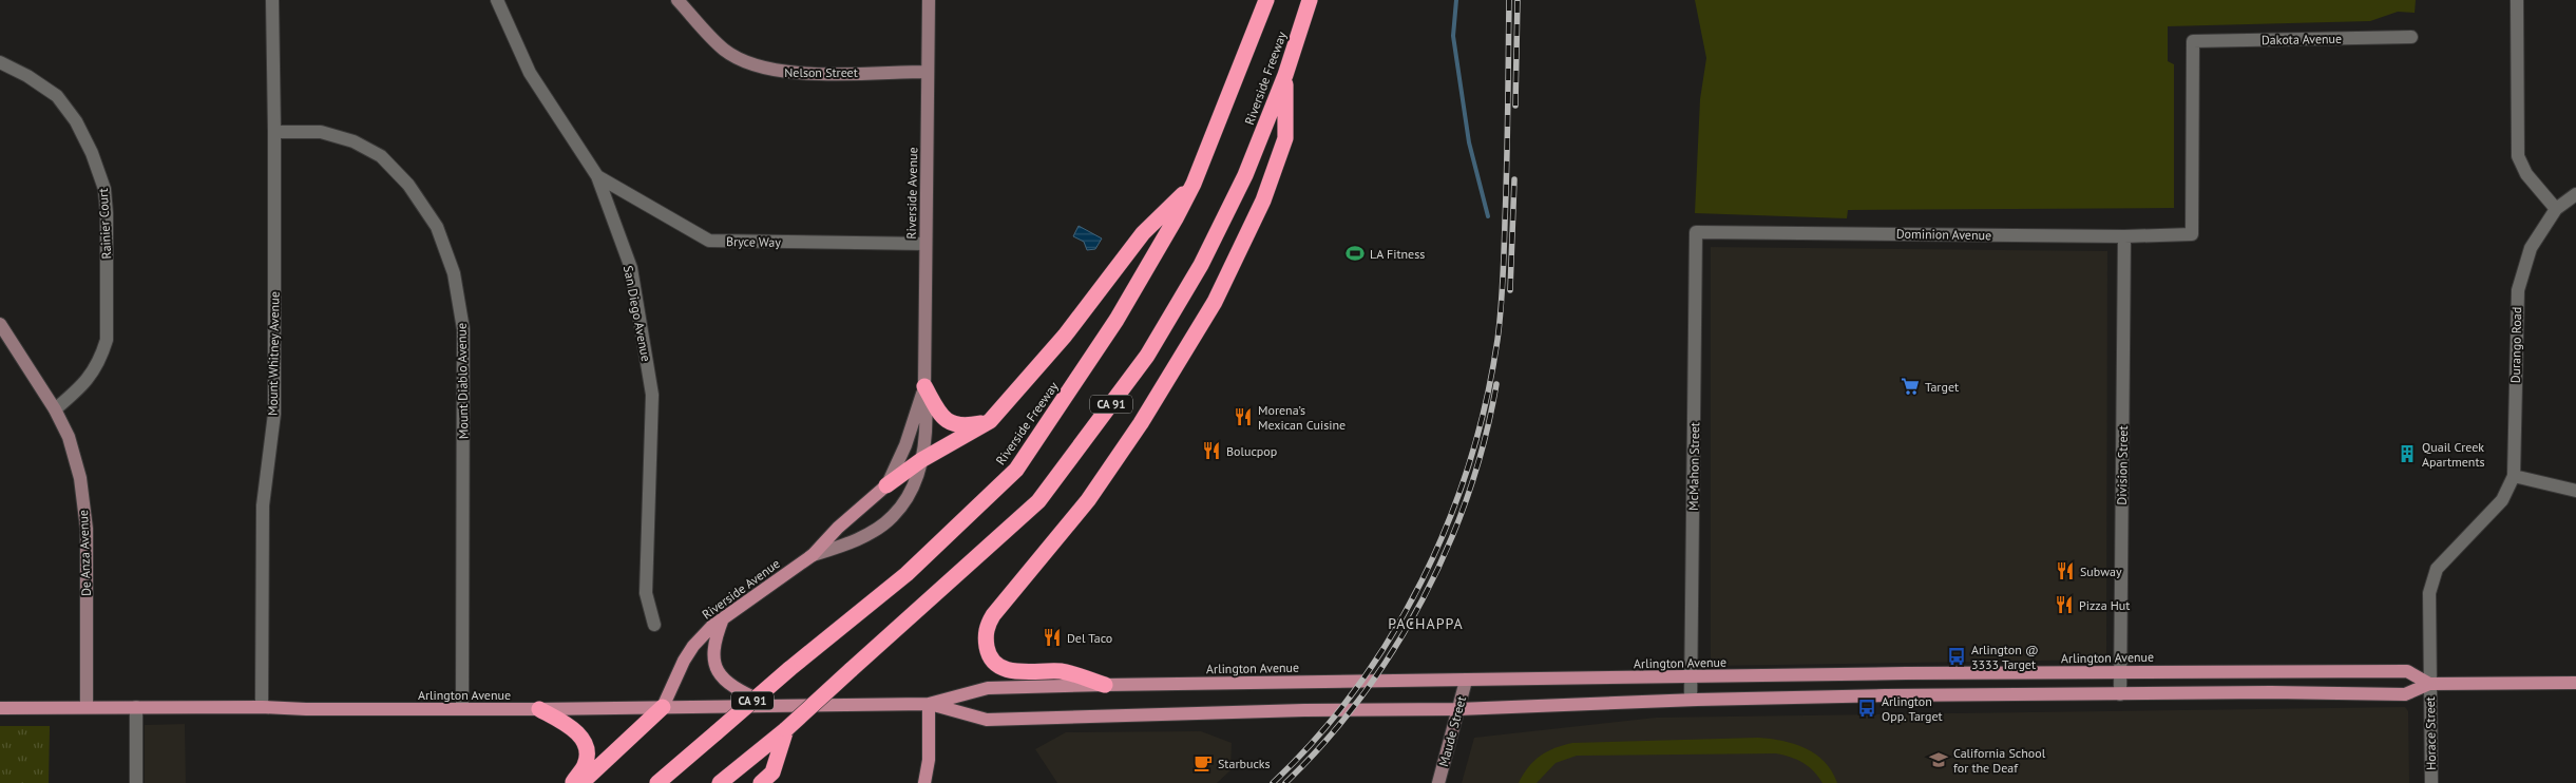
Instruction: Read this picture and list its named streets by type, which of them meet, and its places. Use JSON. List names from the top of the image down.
{
  "streets": {
    "highway": ["Riverside Freeway", "CA 91"],
    "main road": ["Riverside Avenue", "Arlington Avenue"],
    "street": [
      "Dakota Avenue",
      "Nelson Street",
      "Rainier Court",
      "Dominion Avenue",
      "Bryce Way",
      "San Diego Avenue",
      "Durango Road",
      "Mount Whitney Avenue",
      "Mount Diablo Avenue",
      "Division Street",
      "McMahon Street",
      "De Anza Avenue",
      "Maude Street",
      "Horace Street"
    ]
  },
  "crossings": [
    ["Dakota Avenue", "Dominion Avenue"],
    ["Nelson Street", "Riverside Avenue"],
    ["Riverside Avenue", "Bryce Way"],
    ["Riverside Avenue", "Arlington Avenue"],
    ["Rainier Court", "De Anza Avenue"],
    ["Dominion Avenue", "Division Street"],
    ["Dominion Avenue", "McMahon Street"],
    ["Bryce Way", "San Diego Avenue"],
    ["Durango Road", "Arlington Avenue"],
    ["Durango Road", "Horace Street"],
    ["Mount Whitney Avenue", "Mount Diablo Avenue"],
    ["Mount Whitney Avenue", "Arlington Avenue"],
    ["Mount Diablo Avenue", "Arlington Avenue"],
    ["Division Street", "Arlington Avenue"],
    ["McMahon Street", "Arlington Avenue"],
    ["De Anza Avenue", "Arlington Avenue"],
    ["Arlington Avenue", "Maude Street"],
    ["Arlington Avenue", "Horace Street"]
  ],
  "districts": ["PACHAPPA"],
  "places": {
    "sports": ["LA Fitness"],
    "supermarket": ["Target"],
    "restaurant": [
      "Morena’s Mexican Cuisine",
      "Bolucpop",
      "Subway",
      "Pizza Hut",
      "Del Taco"
    ],
    "building": ["Quail Creek Apartments"],
    "bus stop": ["Arlington @ 3333 Target", "Arlington Opp. Target"],
    "school or university": ["California School for the Deaf"],
    "cafe": ["Starbucks"]
  }
}
